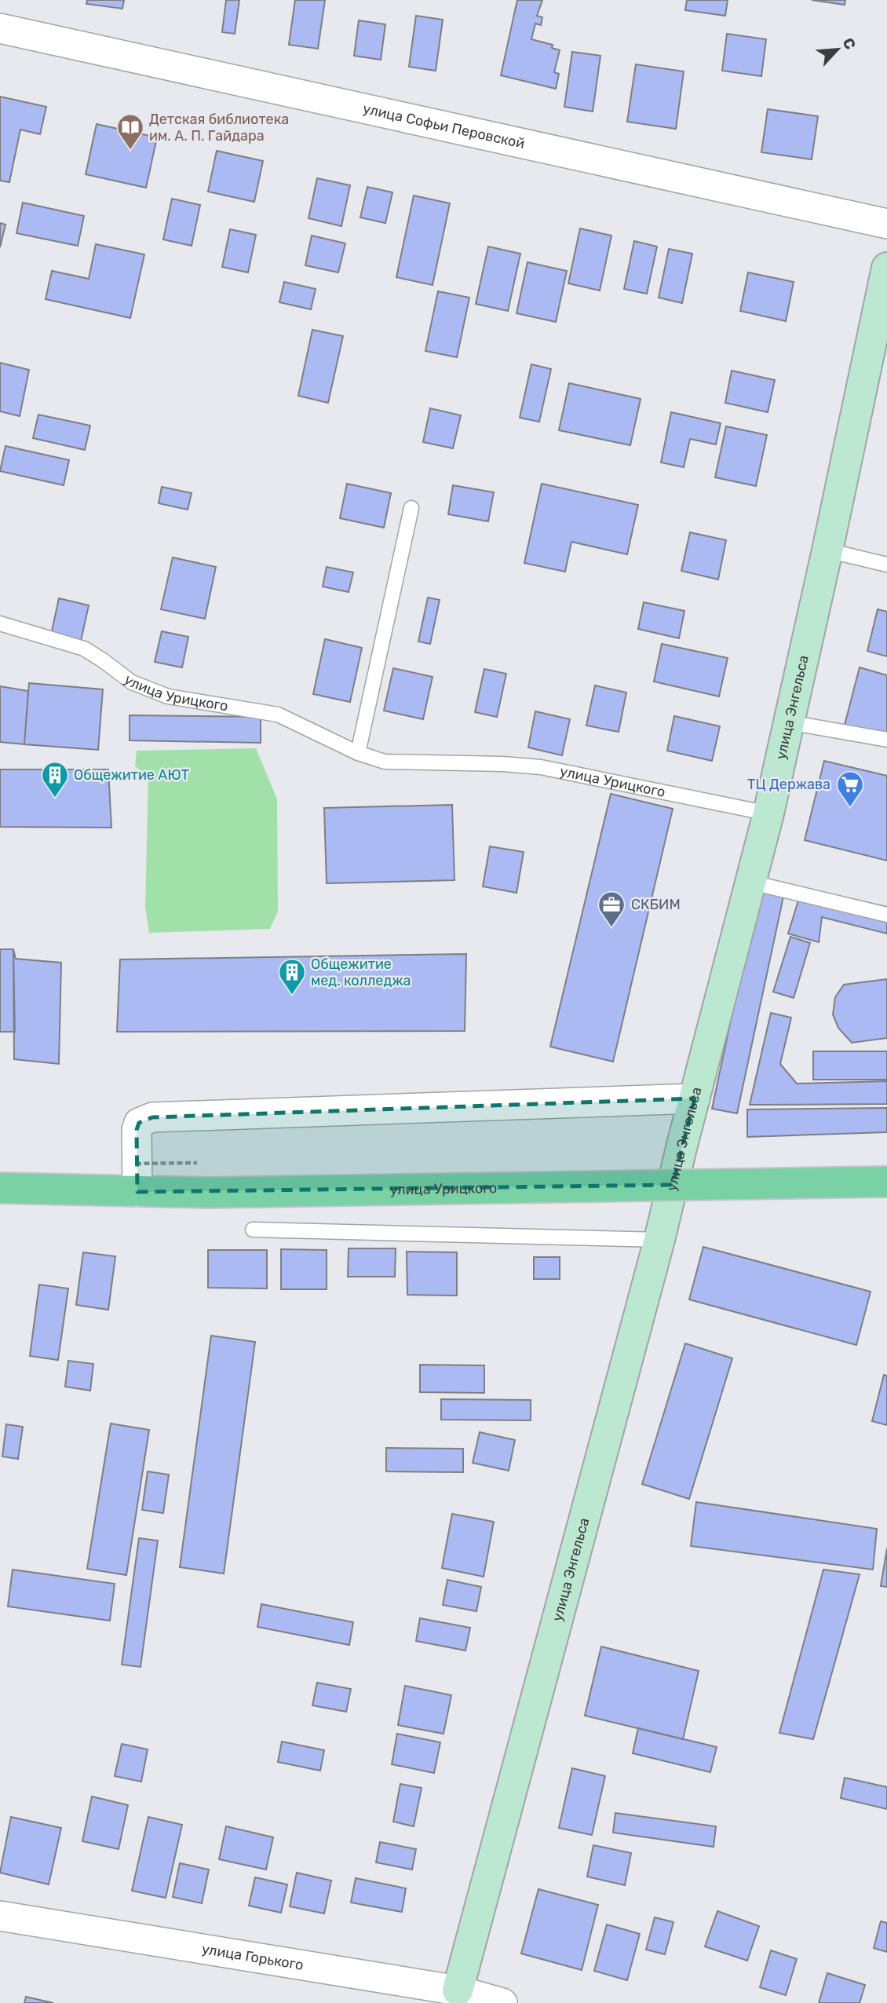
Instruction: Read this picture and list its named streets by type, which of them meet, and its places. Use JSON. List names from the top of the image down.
{
  "streets": {
    "main road": ["улица Урицкого"],
    "street": ["улица Софьи Перовской", "улица Энгельса", "улица Горького"]
  },
  "crossings": [
    ["улица Урицкого", "улица Энгельса"],
    ["улица Энгельса", "улица Горького"]
  ],
  "places": {
    "library": ["Детская библиотека им. А. П. Гайдара"],
    "building": ["Общежитие АЮТ", "Общежитие мед. колледжа"],
    "supermarket": ["ТЦ Держава"],
    "office": ["СКБИМ"]
  },
  "north": "top right"
}
